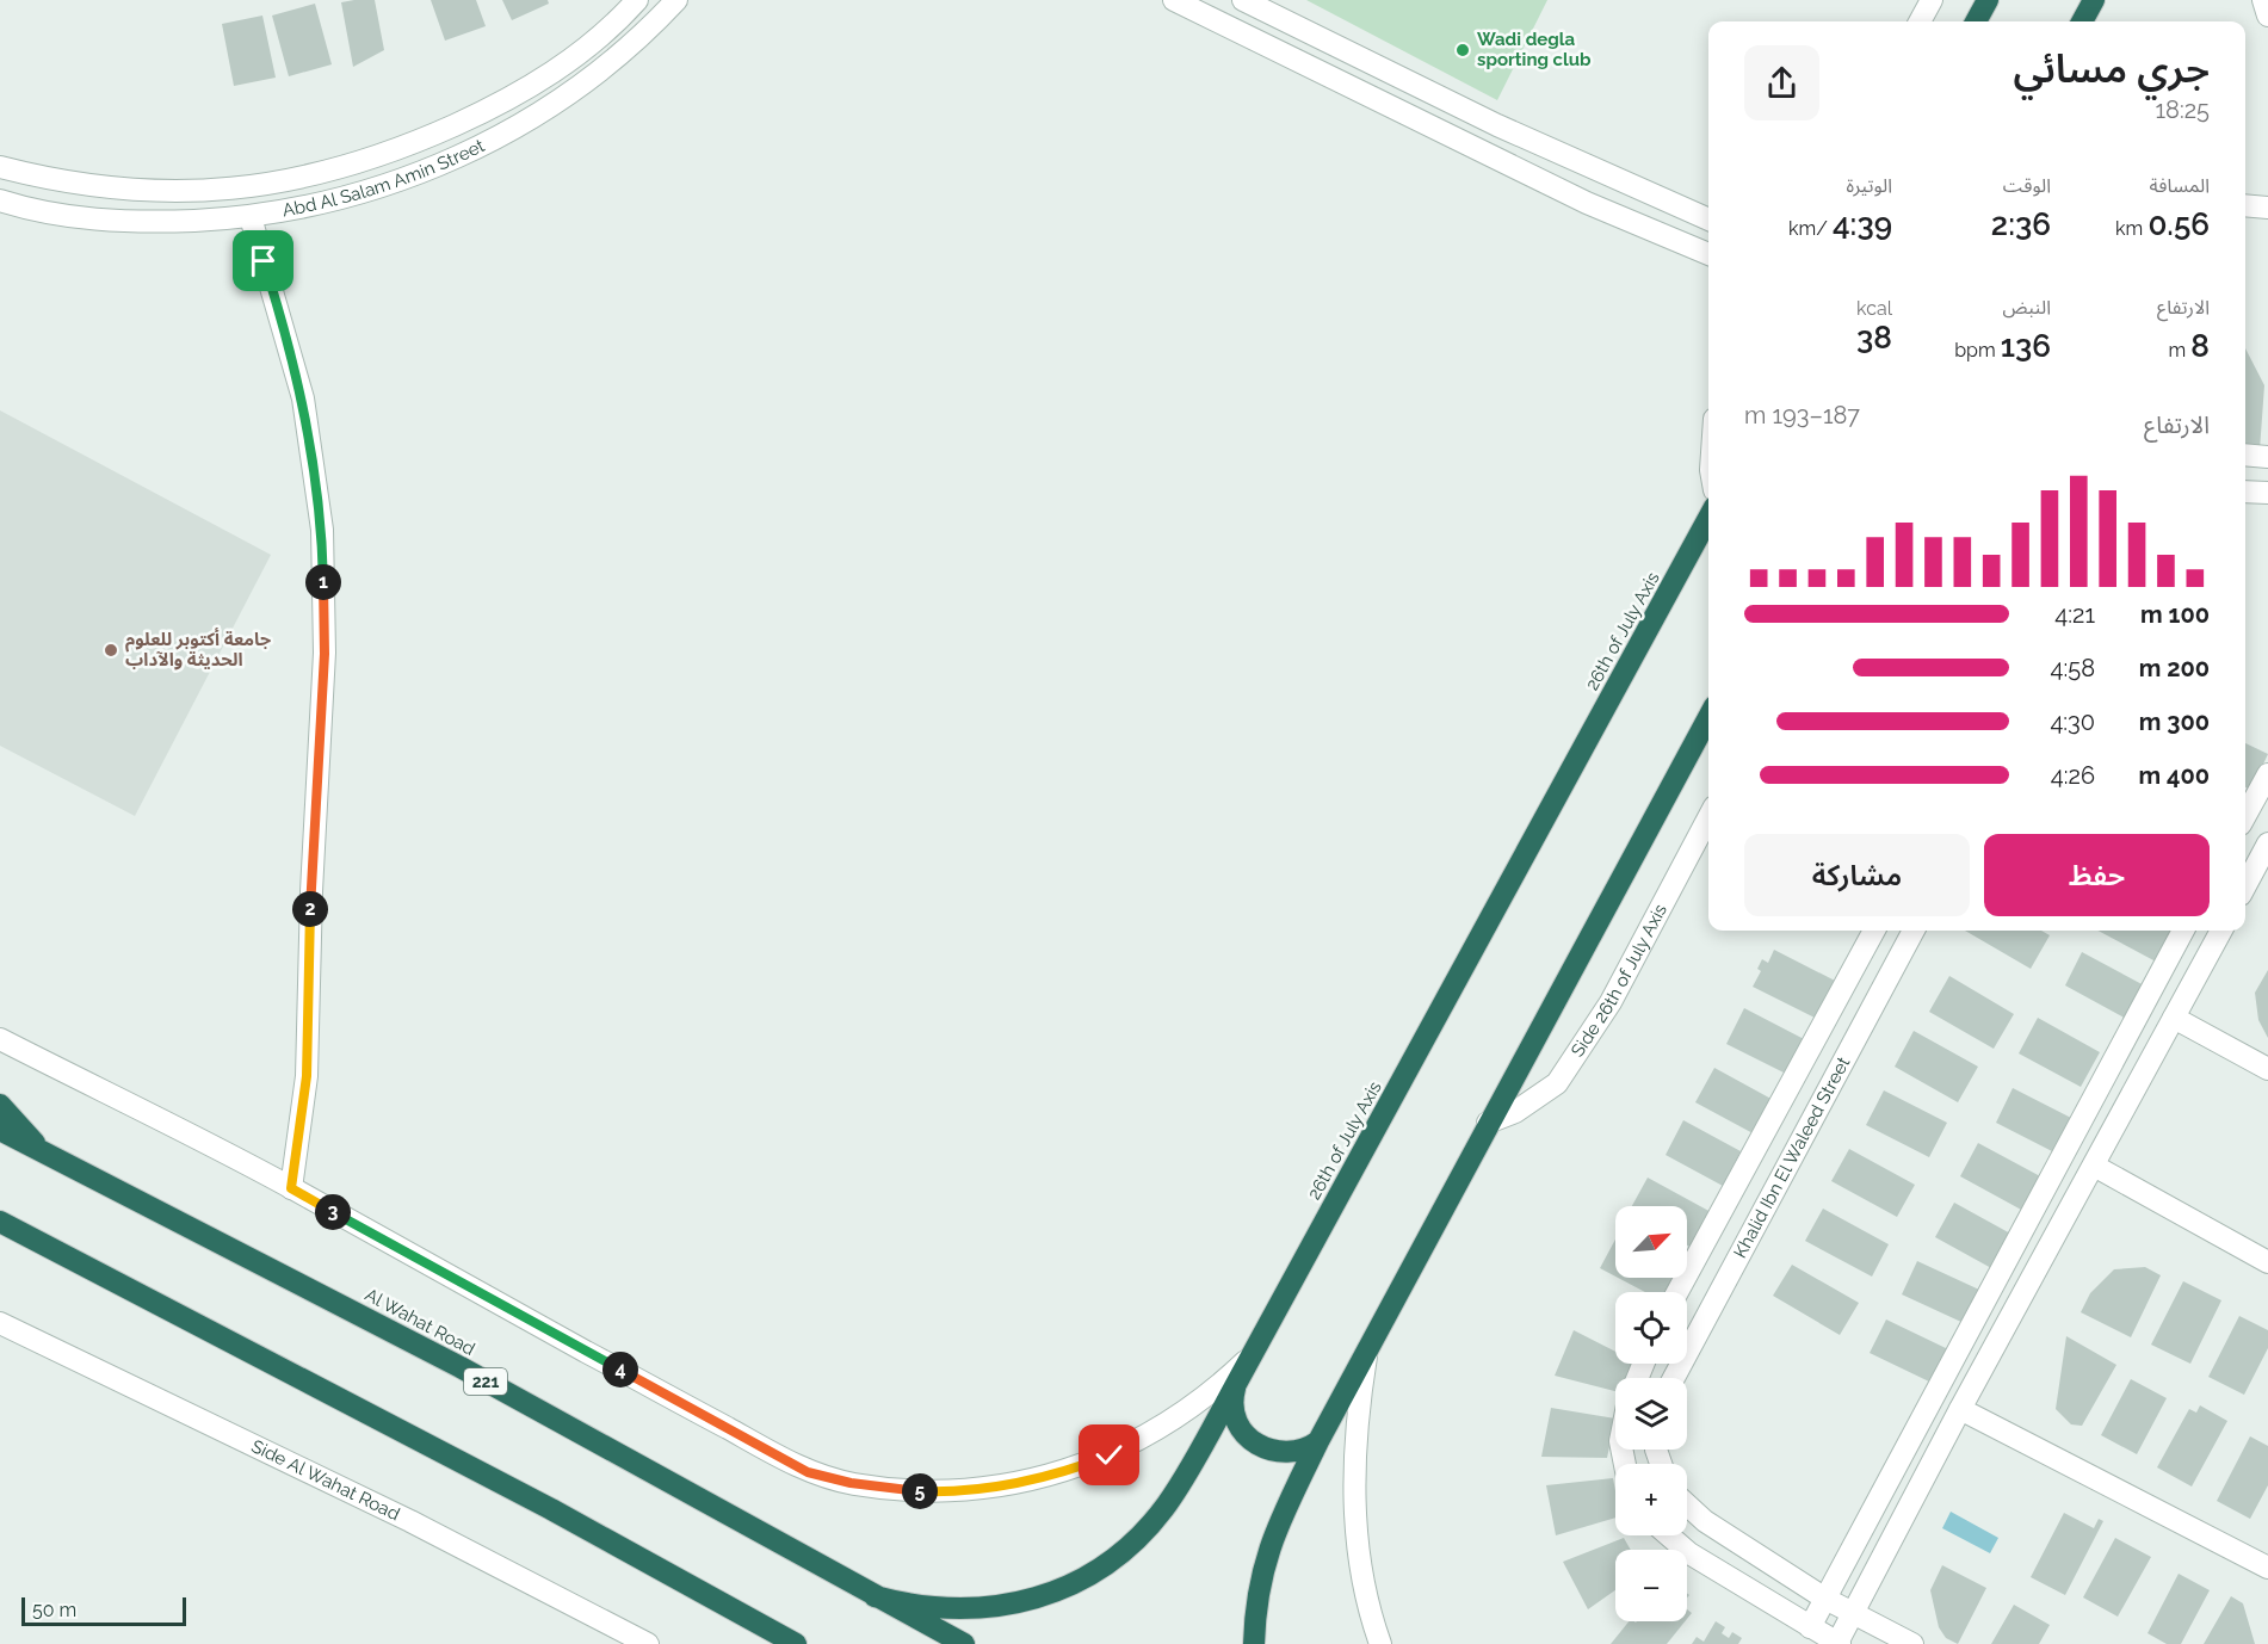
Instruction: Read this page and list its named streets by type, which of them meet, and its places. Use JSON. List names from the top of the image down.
{
  "streets": {
    "highway": ["26th of July Axis", "Al Wahat Road", "221"],
    "street": [
      "Abd Al Salam Amin Street",
      "Side 26th of July Axis",
      "Khalid Ibn El Waleed Street",
      "Side Al Wahat Road"
    ]
  },
  "crossings": [
    ["26th of July Axis", "Al Wahat Road"]
  ],
  "places": ["Wadi degla sporting club", "جامعة أكتوبر للعلوم الحديثة والآداب"],
  "scale_bar": "50 m",
  "north": "top right",
  "page": {
    "heading": ["جري مسائي", "18:25"],
    "stats": [
      ["المسافة", "0.56 km"],
      ["الوقت", "2:36"],
      ["الوتيرة", "4:39 /km"],
      ["الارتفاع", "8 m"],
      ["النبض", "136 bpm"],
      ["kcal", "38"]
    ],
    "chart": ["الارتفاع", "187–193 m"],
    "pins": [
      "1",
      "2",
      "3",
      "4",
      "5"
    ],
    "list": [
      {
        "name": "100 m",
        "note": "4:21"
      },
      {
        "name": "200 m",
        "note": "4:58"
      },
      {
        "name": "300 m",
        "note": "4:30"
      },
      {
        "name": "400 m",
        "note": "4:26"
      }
    ],
    "buttons": ["حفظ", "مشاركة"],
    "map_buttons": ["+", "−"],
    "scale": "50 m"
  }
}
